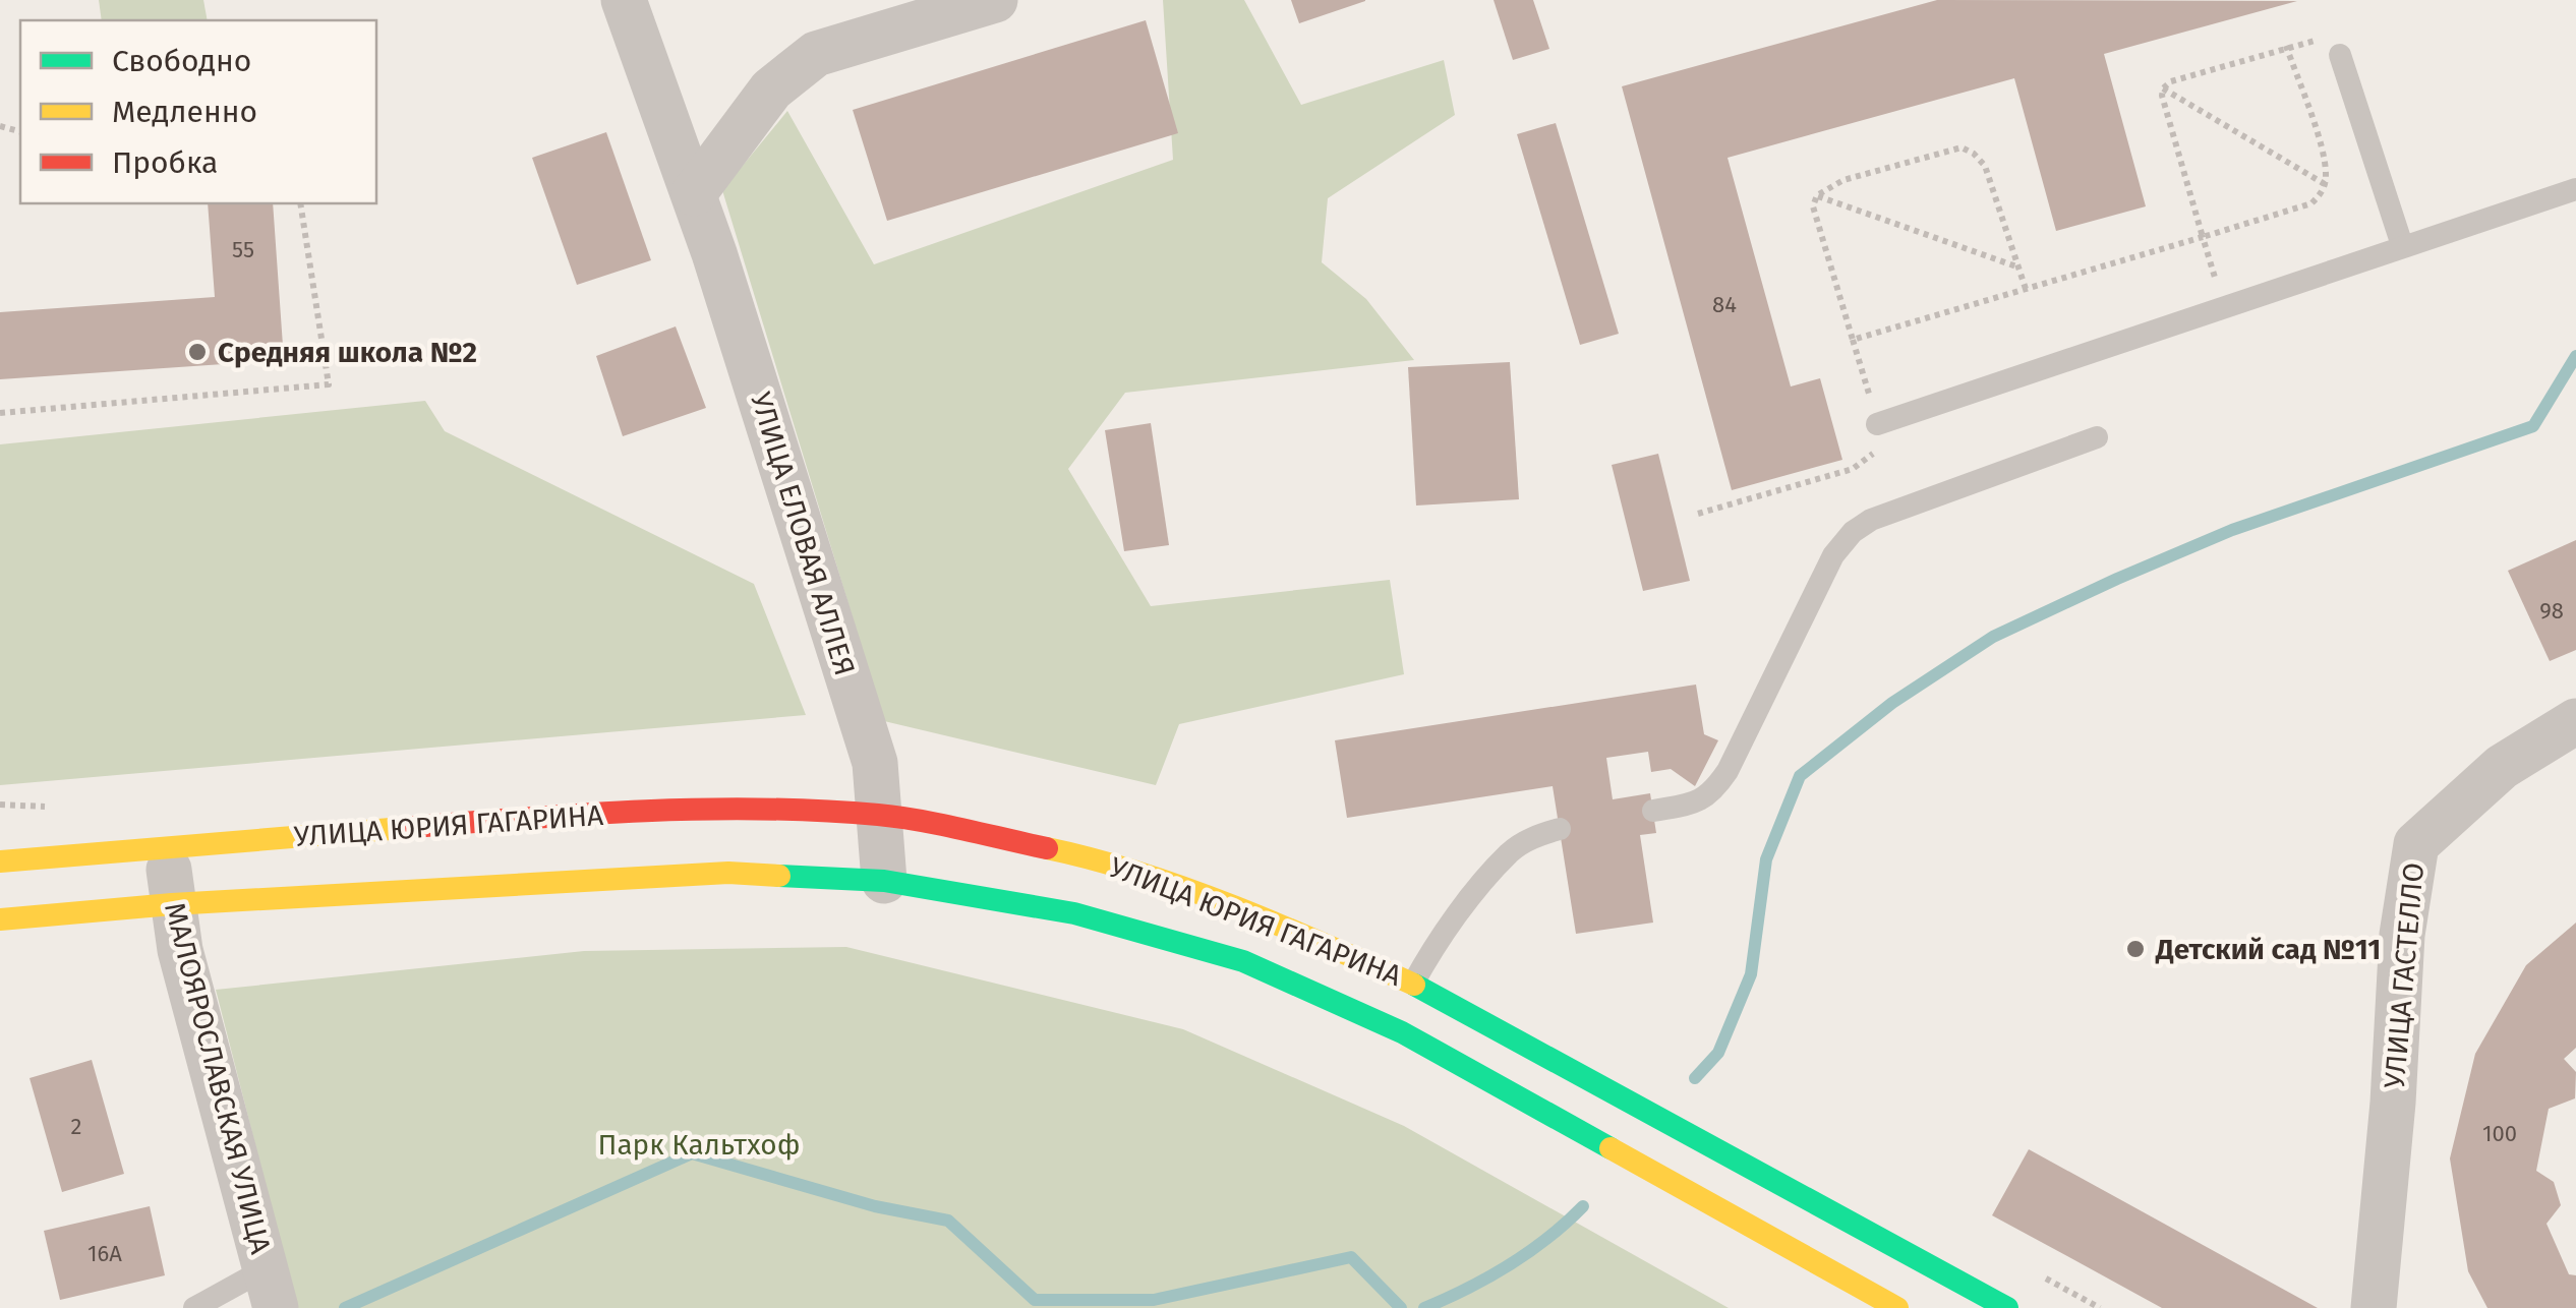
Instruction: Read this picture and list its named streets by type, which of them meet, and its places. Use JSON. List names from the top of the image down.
{
  "streets": {
    "main road": ["УЛИЦА ЮРИЯ ГАГАРИНА"],
    "street": ["УЛИЦА ЕЛОВАЯ АЛЛЕЯ", "УЛИЦА ГАСТЕЛЛО", "МАЛОЯРОСЛАВСКАЯ УЛИЦА"]
  },
  "crossings": [
    ["УЛИЦА ЕЛОВАЯ АЛЛЕЯ", "УЛИЦА ЮРИЯ ГАГАРИНА"],
    ["УЛИЦА ЮРИЯ ГАГАРИНА", "МАЛОЯРОСЛАВСКАЯ УЛИЦА"]
  ],
  "parks": ["Парк Кальтхоф"],
  "places": ["Средняя школа №2", "Детский сад №11"],
  "house_numbers": [
    "55",
    "84",
    "98",
    "2",
    "100",
    "16А"
  ],
  "legend": ["Свободно", "Медленно", "Пробка"]
}
